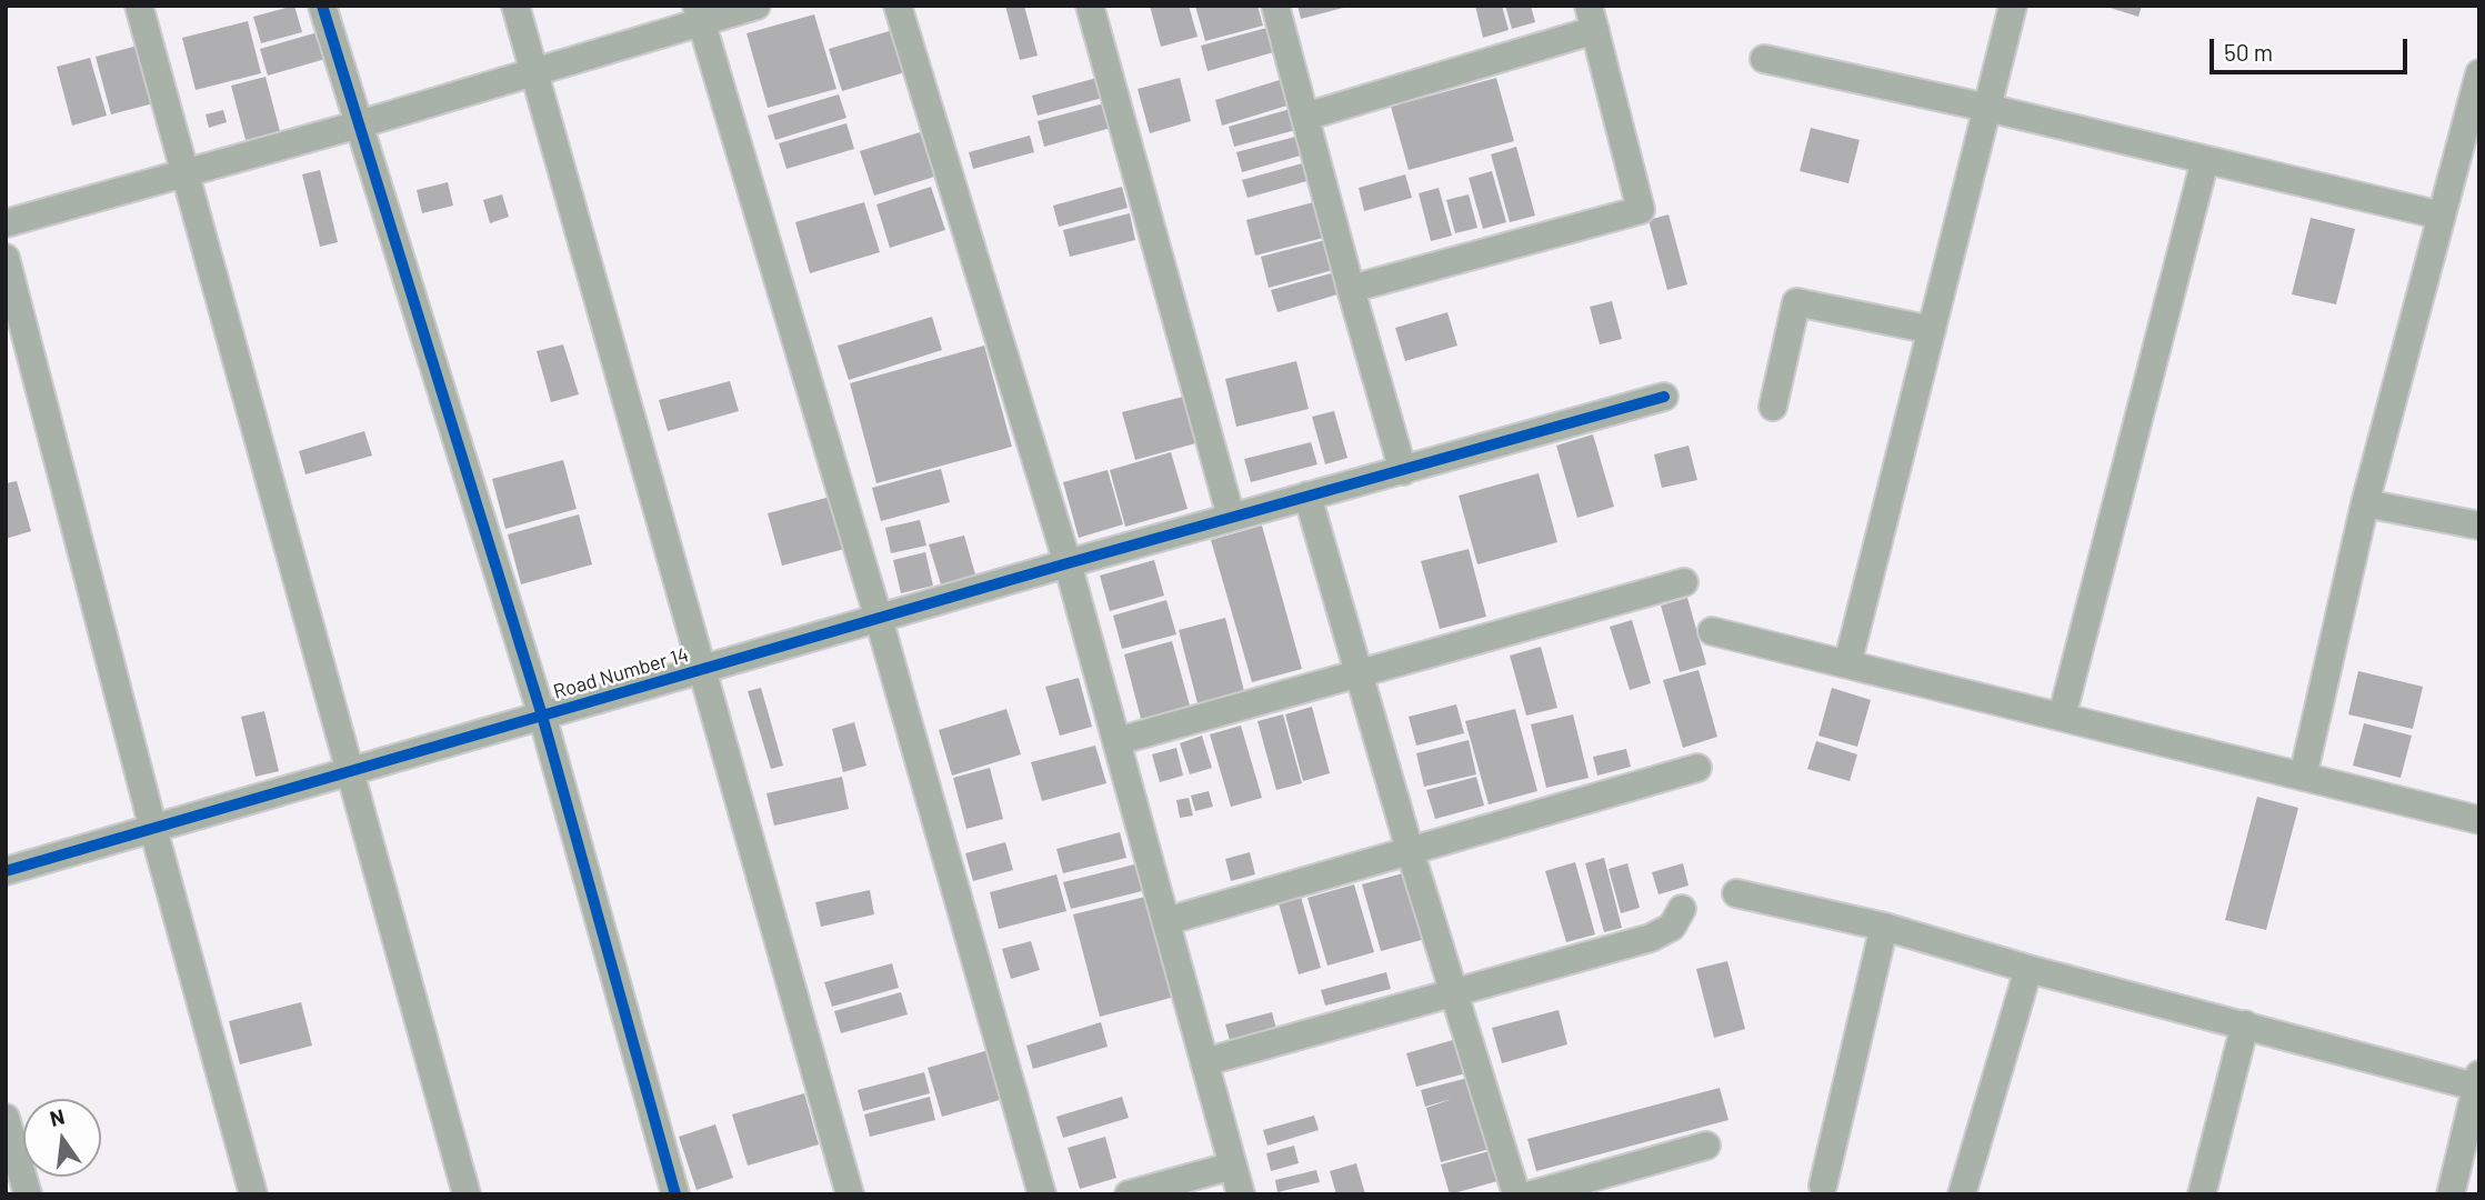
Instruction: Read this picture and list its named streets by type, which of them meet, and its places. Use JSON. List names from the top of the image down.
{
  "streets": {
    "street": ["Road Number 14"]
  },
  "scale_bar": "50 m",
  "north": "top"
}
